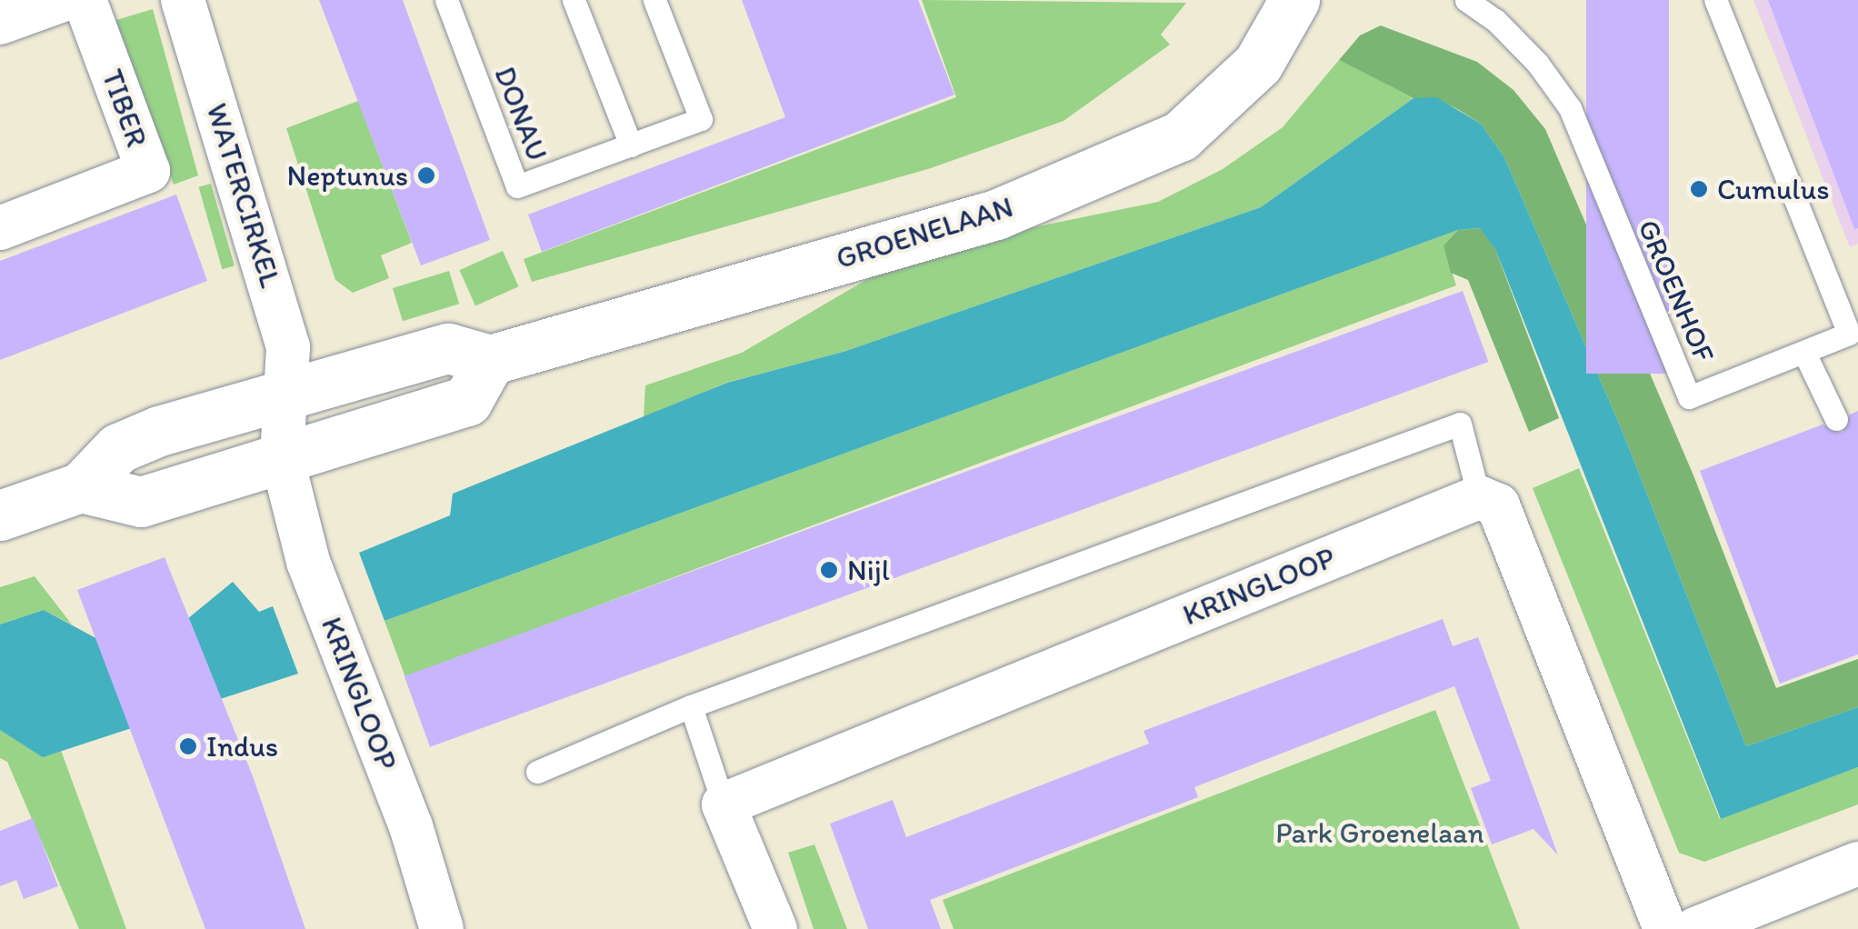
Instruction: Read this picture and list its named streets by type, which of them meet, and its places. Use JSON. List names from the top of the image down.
{
  "streets": {
    "street": [
      "TIBER",
      "WATERCIRKEL",
      "GROENELAAN",
      "KRINGLOOP"
    ],
    "lane": ["DONAU", "GROENHOF"]
  },
  "crossings": [
    ["WATERCIRKEL", "KRINGLOOP"]
  ],
  "parks": ["Park Groenelaan"],
  "places": [
    "Neptunus",
    "Cumulus",
    "Nijl",
    "Indus"
  ]
}
